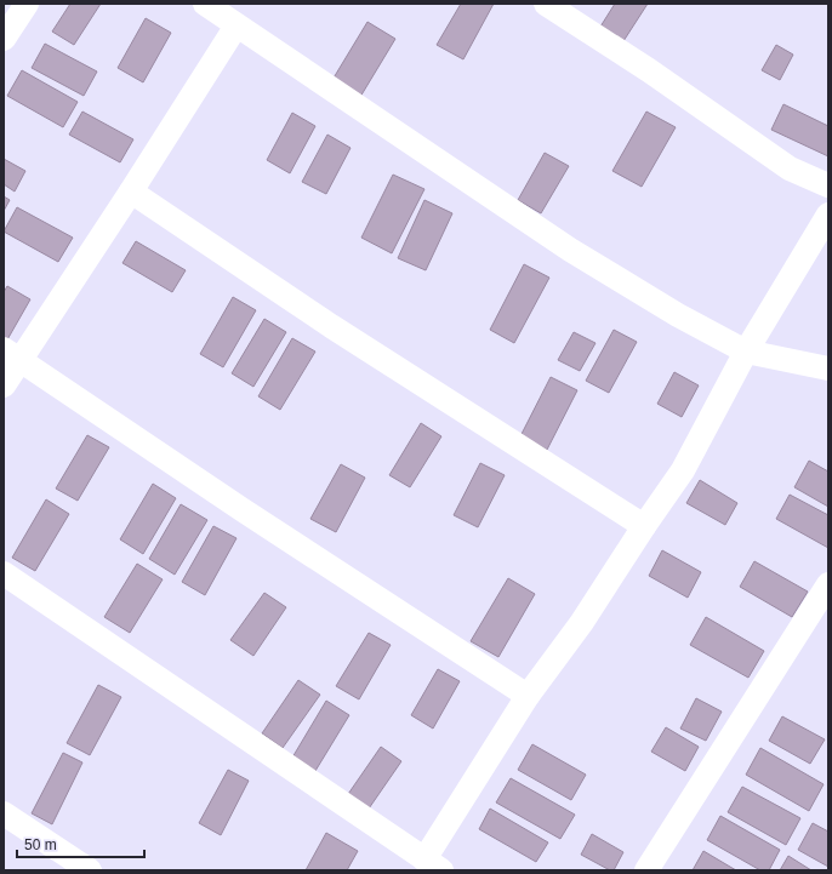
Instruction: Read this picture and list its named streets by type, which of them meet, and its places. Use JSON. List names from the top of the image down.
{
  "scale_bar": "50 m"
}
